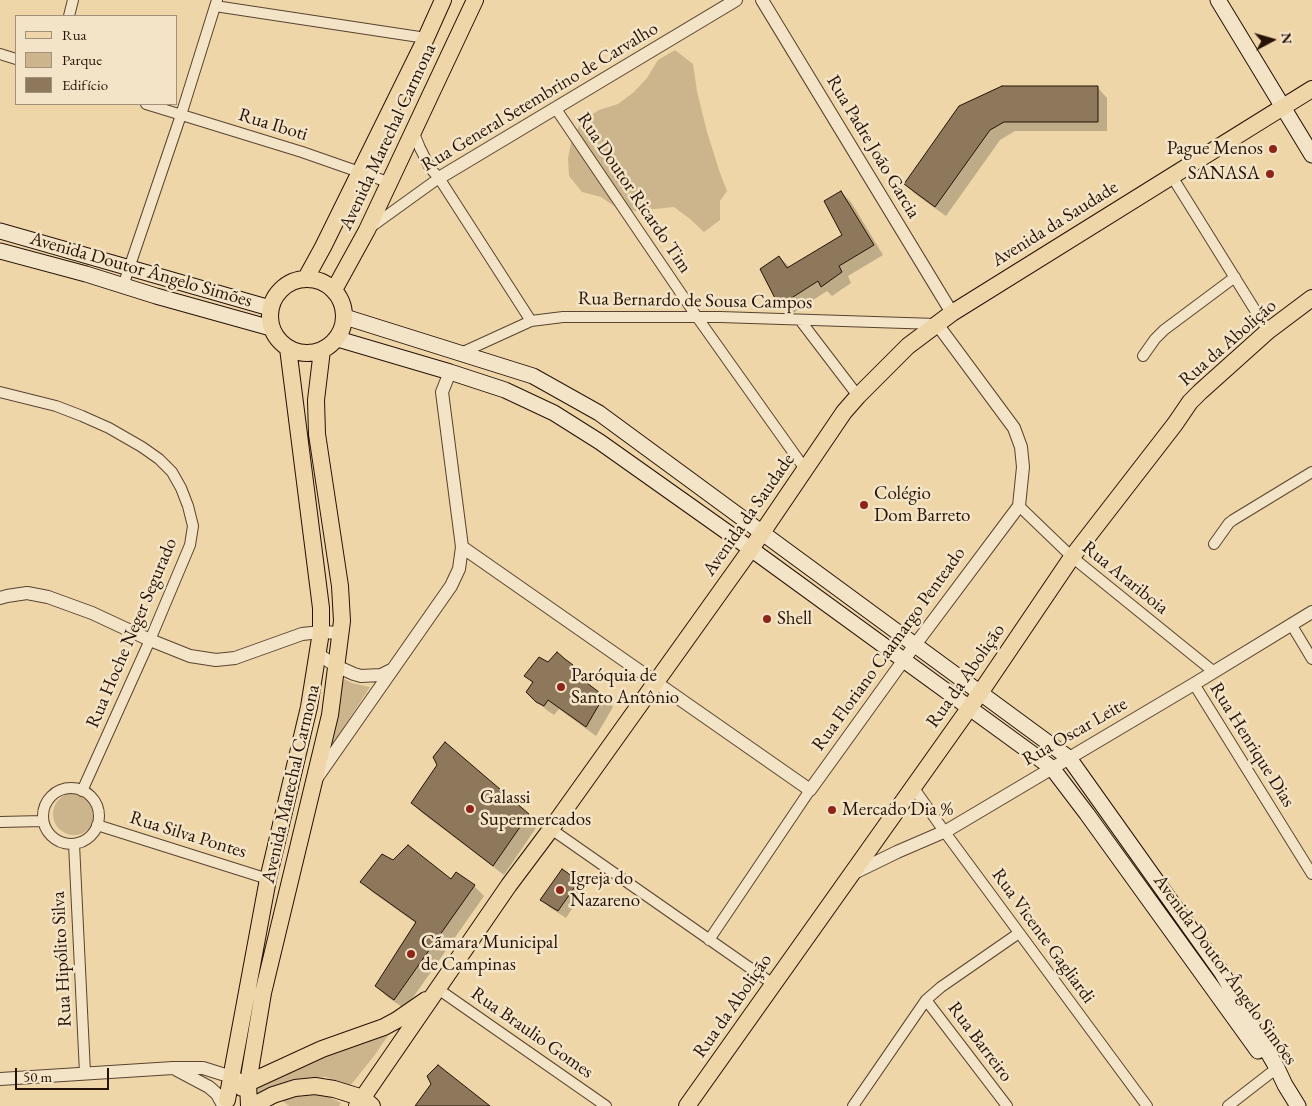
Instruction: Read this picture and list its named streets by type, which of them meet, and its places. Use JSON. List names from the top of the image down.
{
  "streets": {
    "main road": [
      "Avenida Marechal Carmona",
      "Avenida da Saudade",
      "Avenida Doutor Ângelo Simões",
      "Rua da Abolição"
    ],
    "street": [
      "Rua General Setembrino de Carvalho",
      "Rua Iboti",
      "Rua Padre João Garcia",
      "Rua Doutor Ricardo Tim",
      "Rua Bernardo de Sousa Campos",
      "Rua Arariboia",
      "Rua Hoche Neger Segurado",
      "Rua Floriano Caamargo Penteado",
      "Rua Oscar Leite",
      "Rua Henrique Dias",
      "Rua Silva Pontes",
      "Rua Vicente Gagliardi",
      "Rua Hipólito Silva",
      "Rua Braulio Gomes",
      "Rua Barreiro"
    ]
  },
  "crossings": [
    ["Rua General Setembrino de Carvalho", "Avenida Marechal Carmona"],
    ["Rua General Setembrino de Carvalho", "Rua Doutor Ricardo Tim"],
    ["Rua Iboti", "Avenida Marechal Carmona"],
    ["Avenida Marechal Carmona", "Avenida Doutor Ângelo Simões"],
    ["Avenida Marechal Carmona", "Rua Silva Pontes"],
    ["Rua Padre João Garcia", "Avenida da Saudade"],
    ["Rua Doutor Ricardo Tim", "Avenida da Saudade"],
    ["Rua Doutor Ricardo Tim", "Rua Bernardo de Sousa Campos"],
    ["Avenida da Saudade", "Avenida Doutor Ângelo Simões"],
    ["Avenida da Saudade", "Rua Bernardo de Sousa Campos"],
    ["Avenida da Saudade", "Rua Braulio Gomes"],
    ["Avenida Doutor Ângelo Simões", "Rua Bernardo de Sousa Campos"],
    ["Avenida Doutor Ângelo Simões", "Rua da Abolição"],
    ["Avenida Doutor Ângelo Simões", "Rua Floriano Caamargo Penteado"],
    ["Avenida Doutor Ângelo Simões", "Rua Oscar Leite"],
    ["Rua da Abolição", "Rua Arariboia"],
    ["Rua da Abolição", "Rua Oscar Leite"],
    ["Rua da Abolição", "Rua Vicente Gagliardi"],
    ["Rua Arariboia", "Rua Floriano Caamargo Penteado"],
    ["Rua Arariboia", "Rua Oscar Leite"],
    ["Rua Hoche Neger Segurado", "Rua Silva Pontes"],
    ["Rua Hoche Neger Segurado", "Rua Hipólito Silva"],
    ["Rua Oscar Leite", "Rua Henrique Dias"],
    ["Rua Oscar Leite", "Rua Vicente Gagliardi"],
    ["Rua Silva Pontes", "Rua Hipólito Silva"]
  ],
  "places": [
    "Pague Menos",
    "SANASA",
    "Colégio Dom Barreto",
    "Shell",
    "Paróquia de Santo Antônio",
    "Galassi Supermercados",
    "Mercado Dia %",
    "Igreja do Nazareno",
    "Cãmara Municipal de Campinas"
  ],
  "legend": ["Rua", "Parque", "Edifício"],
  "scale_bar": "50 m",
  "north": "right"
}
